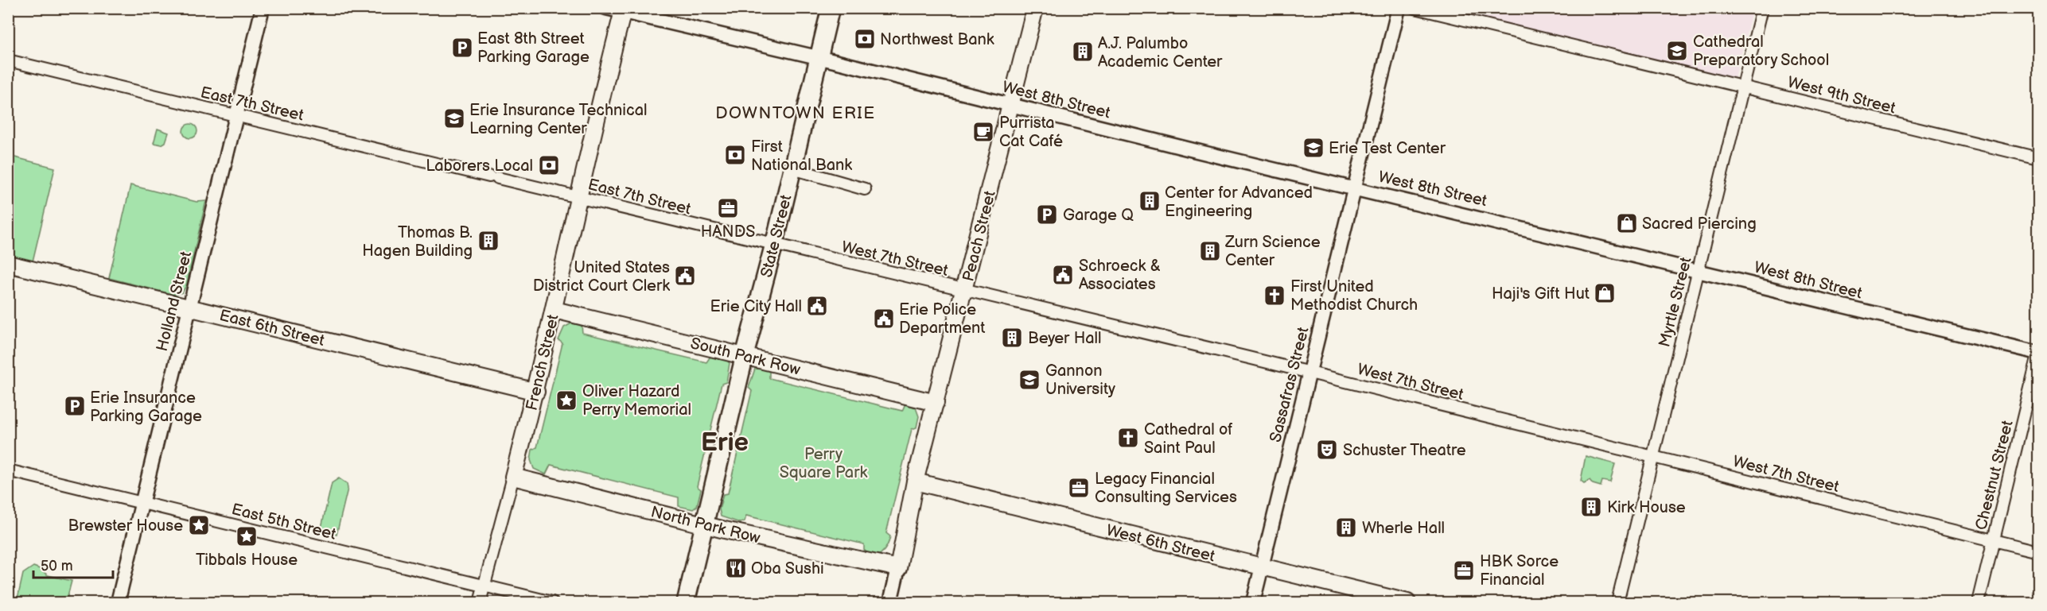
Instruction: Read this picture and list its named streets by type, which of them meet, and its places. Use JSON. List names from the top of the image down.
{
  "streets": {
    "main road": [
      "State Street",
      "Peach Street",
      "East 6th Street",
      "South Park Row",
      "French Street",
      "North Park Row",
      "West 6th Street"
    ],
    "street": [
      "West 9th Street",
      "West 8th Street",
      "East 7th Street",
      "West 7th Street",
      "Holland Street",
      "Myrtle Street",
      "Sassafras Street",
      "Chestnut Street",
      "East 5th Street"
    ]
  },
  "crossings": [
    ["West 9th Street", "Myrtle Street"],
    ["West 8th Street", "State Street"],
    ["West 8th Street", "Peach Street"],
    ["West 8th Street", "Myrtle Street"],
    ["West 8th Street", "French Street"],
    ["West 8th Street", "Sassafras Street"],
    ["West 8th Street", "Chestnut Street"],
    ["East 7th Street", "State Street"],
    ["East 7th Street", "West 7th Street"],
    ["East 7th Street", "Holland Street"],
    ["East 7th Street", "French Street"],
    ["State Street", "West 7th Street"],
    ["State Street", "South Park Row"],
    ["State Street", "North Park Row"],
    ["Peach Street", "West 7th Street"],
    ["Peach Street", "South Park Row"],
    ["Peach Street", "North Park Row"],
    ["Peach Street", "West 6th Street"],
    ["West 7th Street", "Myrtle Street"],
    ["West 7th Street", "Sassafras Street"],
    ["West 7th Street", "Chestnut Street"],
    ["Holland Street", "East 6th Street"],
    ["Holland Street", "East 5th Street"],
    ["East 6th Street", "French Street"],
    ["South Park Row", "French Street"],
    ["French Street", "East 5th Street"],
    ["French Street", "North Park Row"],
    ["Sassafras Street", "West 6th Street"]
  ],
  "districts": ["DOWNTOWN ERIE", "Erie"],
  "parks": ["Perry Square Park"],
  "places": {
    "bank": ["Northwest Bank", "First National Bank", "Laborers Local"],
    "parking": ["East 8th Street Parking Garage", "Garage Q", "Erie Insurance Parking Garage"],
    "school or university": [
      "Cathedral Preparatory School",
      "Erie Insurance Technical Learning Center",
      "Erie Test Center",
      "Gannon University"
    ],
    "building": [
      "A.J. Palumbo Academic Center",
      "Center for Advanced Engineering",
      "Thomas B. Hagen Building",
      "Zurn Science Center",
      "Beyer Hall",
      "Kirk House",
      "Wherle Hall"
    ],
    "cafe": ["Purrista Cat Café"],
    "office": ["HANDS", "Legacy Financial Consulting Services", "HBK Sorce Financial"],
    "shop": ["Sacred Piercing", "Haji's Gift Hut"],
    "public building": [
      "Schroeck & Associates",
      "United States District Court Clerk",
      "Erie City Hall",
      "Erie Police Department"
    ],
    "church": ["First United Methodist Church", "Cathedral of Saint Paul"],
    "place": ["Oliver Hazard Perry Memorial", "Brewster House", "Tibbals House"],
    "theatre": ["Schuster Theatre"],
    "restaurant": ["Oba Sushi"]
  },
  "scale_bar": "50 m"
}
